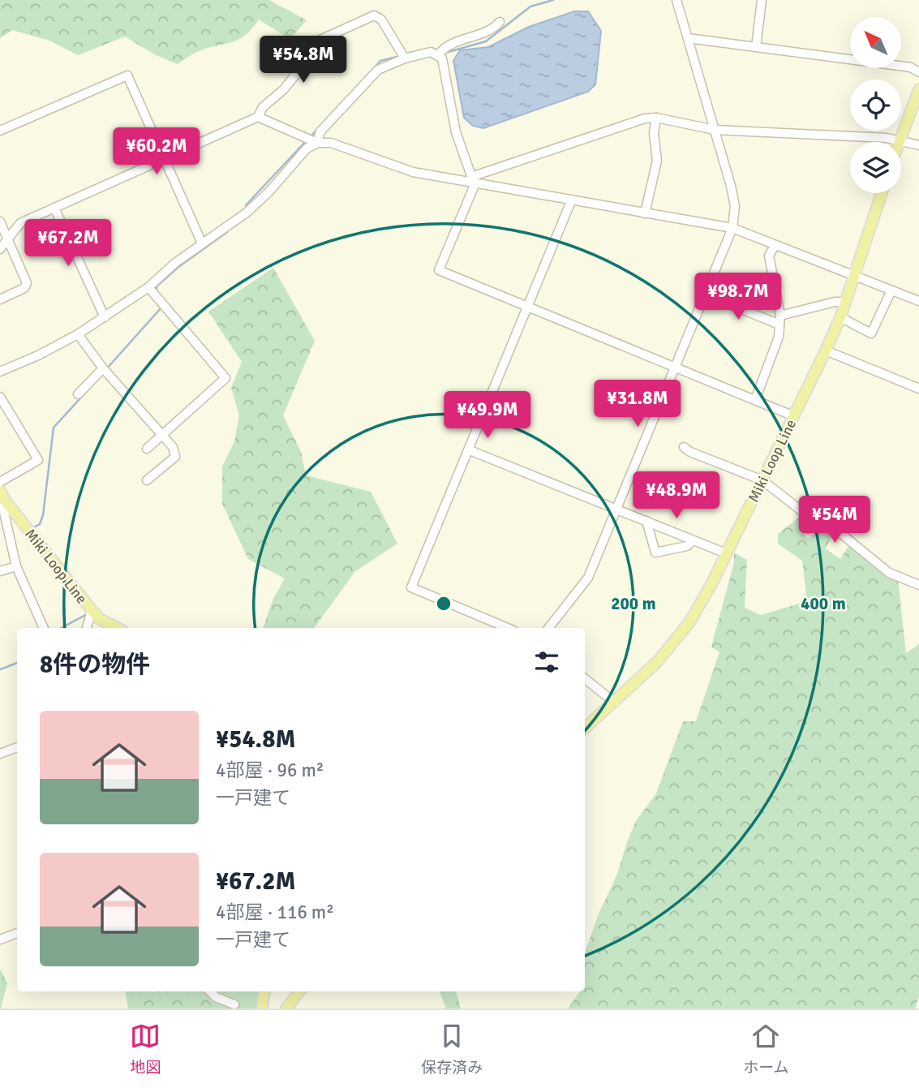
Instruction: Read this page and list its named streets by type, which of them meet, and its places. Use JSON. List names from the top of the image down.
{
  "streets": {
    "main road": ["Miki Loop Line"]
  },
  "north": "top left",
  "page": {
    "price": [
      "¥54.8M",
      "¥60.2M",
      "¥67.2M",
      "¥98.7M",
      "¥31.8M",
      "¥49.9M",
      "¥48.9M",
      "¥54M"
    ],
    "heading": "8件の物件",
    "list": [
      {
        "name": "¥54.8M",
        "note": "4部屋 · 96 m² · 一戸建て"
      },
      {
        "name": "¥67.2M",
        "note": "4部屋 · 116 m² · 一戸建て"
      }
    ],
    "tabs": ["地図", "保存済み", "ホーム"]
  },
  "rings": ["200 m", "400 m"]
}
